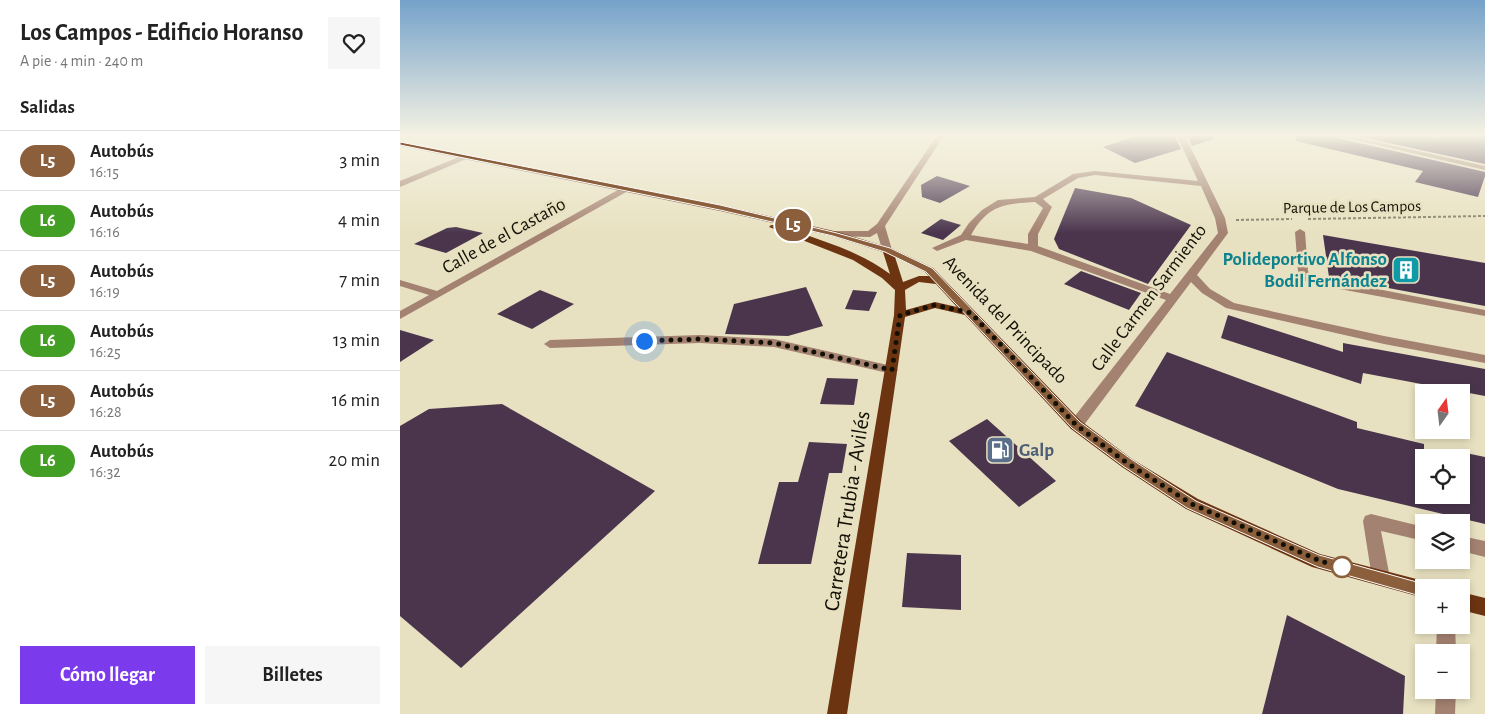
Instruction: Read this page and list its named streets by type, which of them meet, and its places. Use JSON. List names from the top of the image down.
{
  "streets": {
    "main road": ["Avenida del Principado", "Carretera Trubia - Avilés"],
    "street": ["Calle de el Castaño", "Calle Carmen Sarmiento"],
    "path": ["Parque de Los Campos"]
  },
  "crossings": [
    ["Parque de Los Campos", "Calle Carmen Sarmiento"],
    ["Calle de el Castaño", "Avenida del Principado"],
    ["Calle Carmen Sarmiento", "Avenida del Principado"],
    ["Avenida del Principado", "Carretera Trubia - Avilés"]
  ],
  "places": {
    "building": ["Polideportivo Alfonso Bodil Fernández"],
    "fuel station": ["Galp"]
  },
  "lines": ["bus line L5"],
  "north": "top",
  "page": {
    "heading": [
      ["Los Campos - Edificio Horanso", "A pie · 4 min · 240 m"],
      "Salidas"
    ],
    "on_map": "L5",
    "list": [
      {
        "mark": "L5",
        "name": "Autobús",
        "note": "16:15",
        "value": "3 min"
      },
      {
        "mark": "L6",
        "name": "Autobús",
        "note": "16:16",
        "value": "4 min"
      },
      {
        "mark": "L5",
        "name": "Autobús",
        "note": "16:19",
        "value": "7 min"
      },
      {
        "mark": "L6",
        "name": "Autobús",
        "note": "16:25",
        "value": "13 min"
      },
      {
        "mark": "L5",
        "name": "Autobús",
        "note": "16:28",
        "value": "16 min"
      },
      {
        "mark": "L6",
        "name": "Autobús",
        "note": "16:32",
        "value": "20 min"
      }
    ],
    "map_buttons": ["+", "−"],
    "buttons": ["Cómo llegar", "Billetes"]
  }
}
